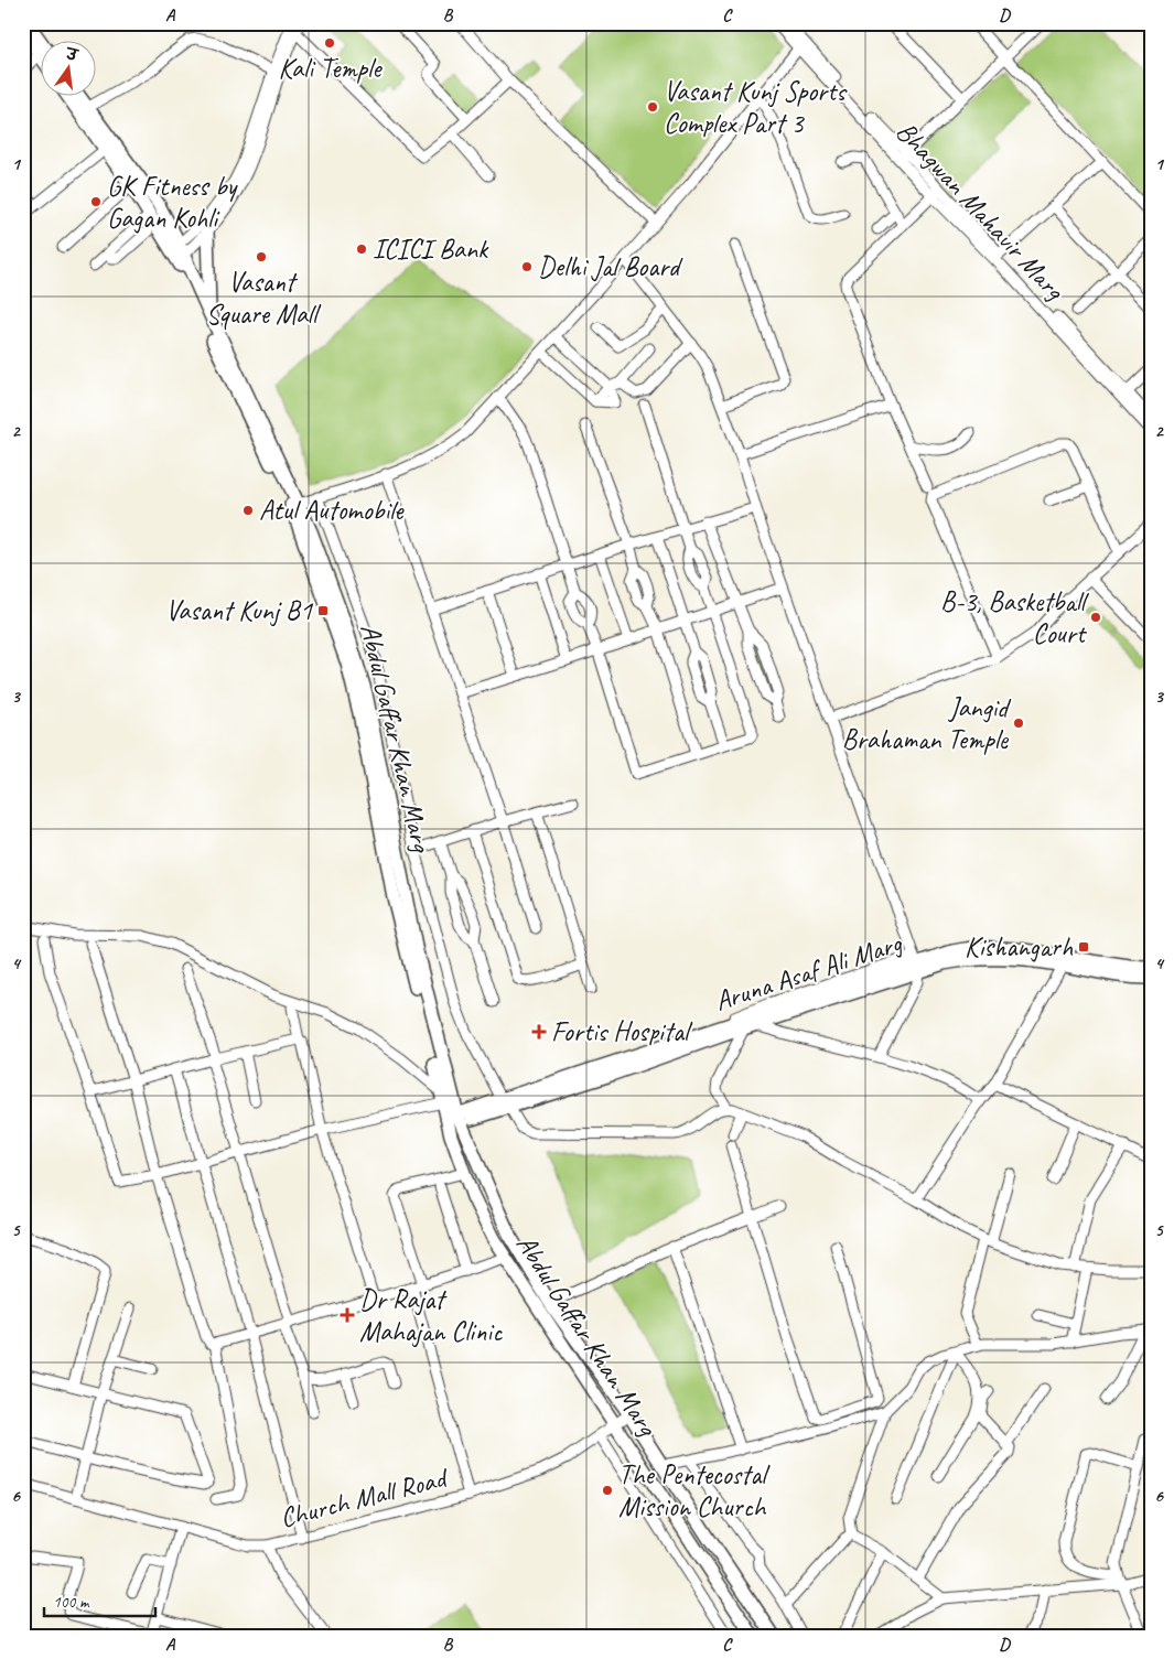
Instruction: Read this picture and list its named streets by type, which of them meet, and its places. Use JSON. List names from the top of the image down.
{
  "streets": {
    "main road": ["Abdul Gaffar Khan Marg", "Aruna Asaf Ali Marg"],
    "street": ["Bhagwan Mahavir Marg", "Church Mall Road"]
  },
  "crossings": [
    ["Abdul Gaffar Khan Marg", "Aruna Asaf Ali Marg"],
    ["Abdul Gaffar Khan Marg", "Church Mall Road"]
  ],
  "places": {
    "other": [
      "Kali Temple",
      "Vasant Kunj Sports Complex Part 3",
      "GK Fitness by Gagan Kohli",
      "ICICI Bank",
      "Vasant Square Mall",
      "Delhi Jal Board",
      "Atul Automobile",
      "B-3, Basketball Court",
      "Jangid Brahaman Temple",
      "The Pentecostal Mission Church"
    ],
    "transit": ["Vasant Kunj B1", "Kishangarh"],
    "health": ["Fortis Hospital", "Dr Rajat Mahajan Clinic"]
  },
  "scale_bar": "100 m",
  "north": "top",
  "grid": {
    "columns": [
      "A",
      "B",
      "C",
      "D"
    ],
    "rows": [
      "1",
      "2",
      "3",
      "4",
      "5",
      "6"
    ]
  }
}
